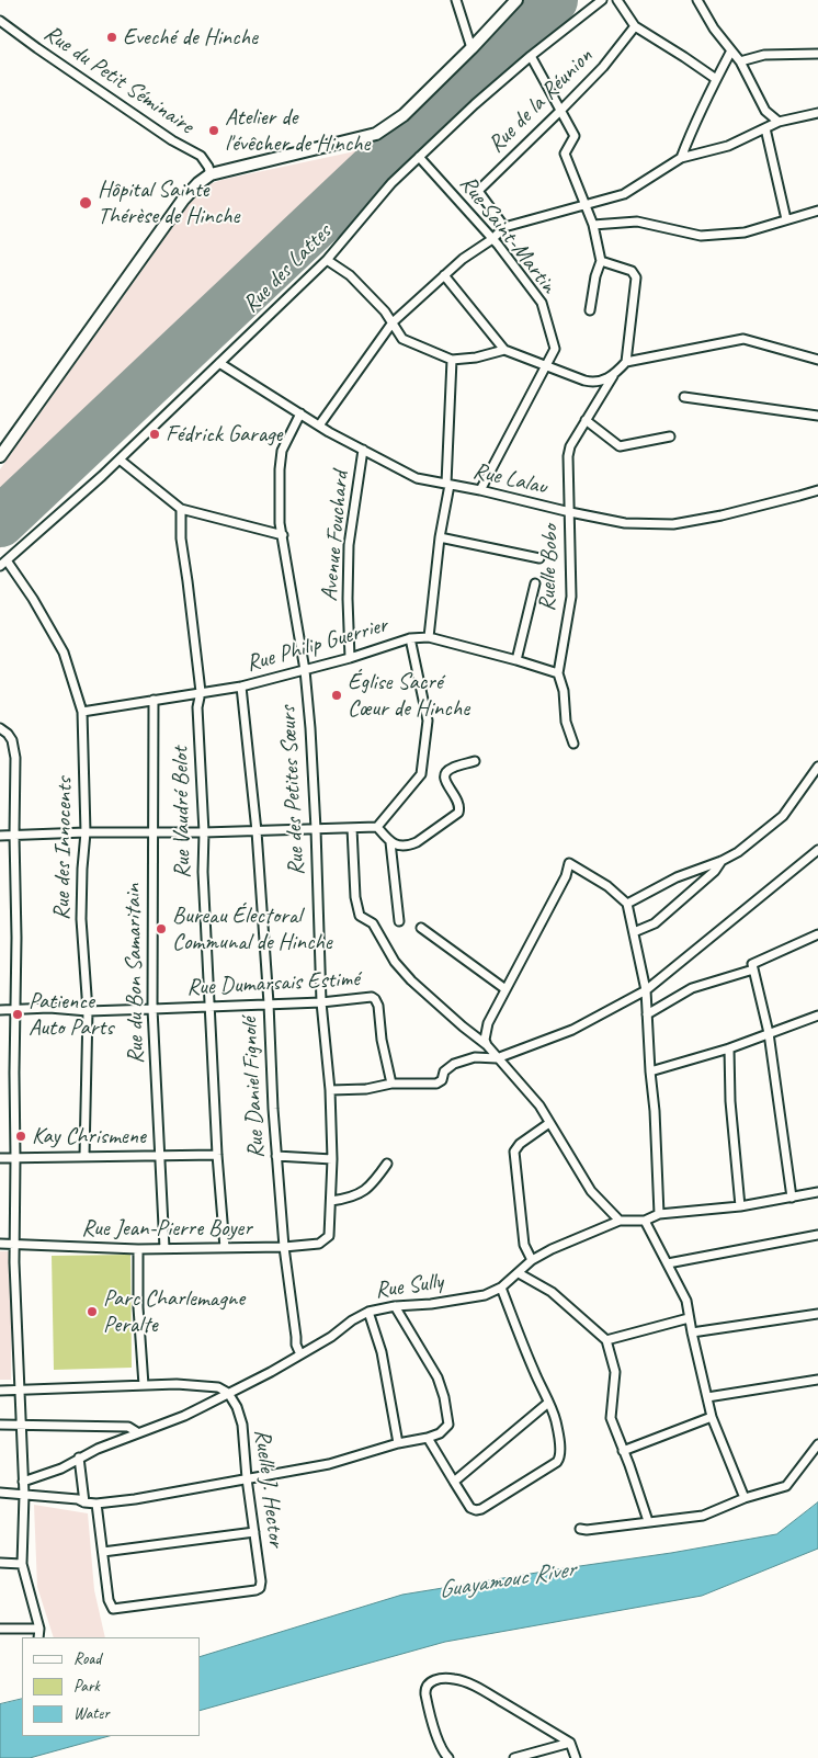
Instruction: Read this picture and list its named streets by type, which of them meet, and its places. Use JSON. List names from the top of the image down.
{
  "streets": {
    "street": [
      "Rue du Petit Séminaire",
      "Rue de la Réunion",
      "Rue Saint-Martin",
      "Rue des Lattes",
      "Rue Lalau",
      "Avenue Fouchard",
      "Ruelle Bobo",
      "Rue Philip Guerrier",
      "Rue des Petites Sœurs",
      "Rue Vaudré Belot",
      "Rue des Innocents",
      "Rue du Bon Samaritain",
      "Rue Dumarsais Estimé",
      "Rue Daniel Fignolé",
      "Rue Jean-Pierre Boyer",
      "Rue Sully",
      "Ruelle J. Hector"
    ]
  },
  "crossings": [
    ["Rue Saint-Martin", "Rue des Lattes"],
    ["Rue Saint-Martin", "Rue Lalau"],
    ["Rue des Lattes", "Rue Lalau"],
    ["Rue des Lattes", "Rue des Innocents"],
    ["Rue Lalau", "Avenue Fouchard"],
    ["Rue Lalau", "Ruelle Bobo"],
    ["Rue Lalau", "Rue des Petites Sœurs"],
    ["Avenue Fouchard", "Rue Philip Guerrier"],
    ["Ruelle Bobo", "Rue Philip Guerrier"],
    ["Rue Philip Guerrier", "Rue des Petites Sœurs"],
    ["Rue Philip Guerrier", "Rue Vaudré Belot"],
    ["Rue Philip Guerrier", "Rue des Innocents"],
    ["Rue Philip Guerrier", "Rue du Bon Samaritain"],
    ["Rue Philip Guerrier", "Rue Daniel Fignolé"],
    ["Rue des Petites Sœurs", "Rue Dumarsais Estimé"],
    ["Rue des Petites Sœurs", "Rue Jean-Pierre Boyer"],
    ["Rue Vaudré Belot", "Rue Dumarsais Estimé"],
    ["Rue Vaudré Belot", "Rue Jean-Pierre Boyer"],
    ["Rue des Innocents", "Rue Dumarsais Estimé"],
    ["Rue du Bon Samaritain", "Rue Dumarsais Estimé"],
    ["Rue du Bon Samaritain", "Rue Jean-Pierre Boyer"],
    ["Rue Dumarsais Estimé", "Rue Daniel Fignolé"],
    ["Rue Daniel Fignolé", "Rue Jean-Pierre Boyer"],
    ["Rue Daniel Fignolé", "Rue Sully"],
    ["Rue Sully", "Ruelle J. Hector"]
  ],
  "water": ["Guayamouc River"],
  "places": [
    "Eveché de Hinche",
    "Atelier de l'évêcher de Hinche",
    "Hôpital Sainte Thérèse de Hinche",
    "Fédrick Garage",
    "Église Sacré Cœur de Hinche",
    "Bureau Électoral Communal de Hinche",
    "Patience Auto Parts",
    "Kay Chrismene",
    "Parc Charlemagne Peralte"
  ],
  "legend": ["Road", "Park", "Water"]
}
